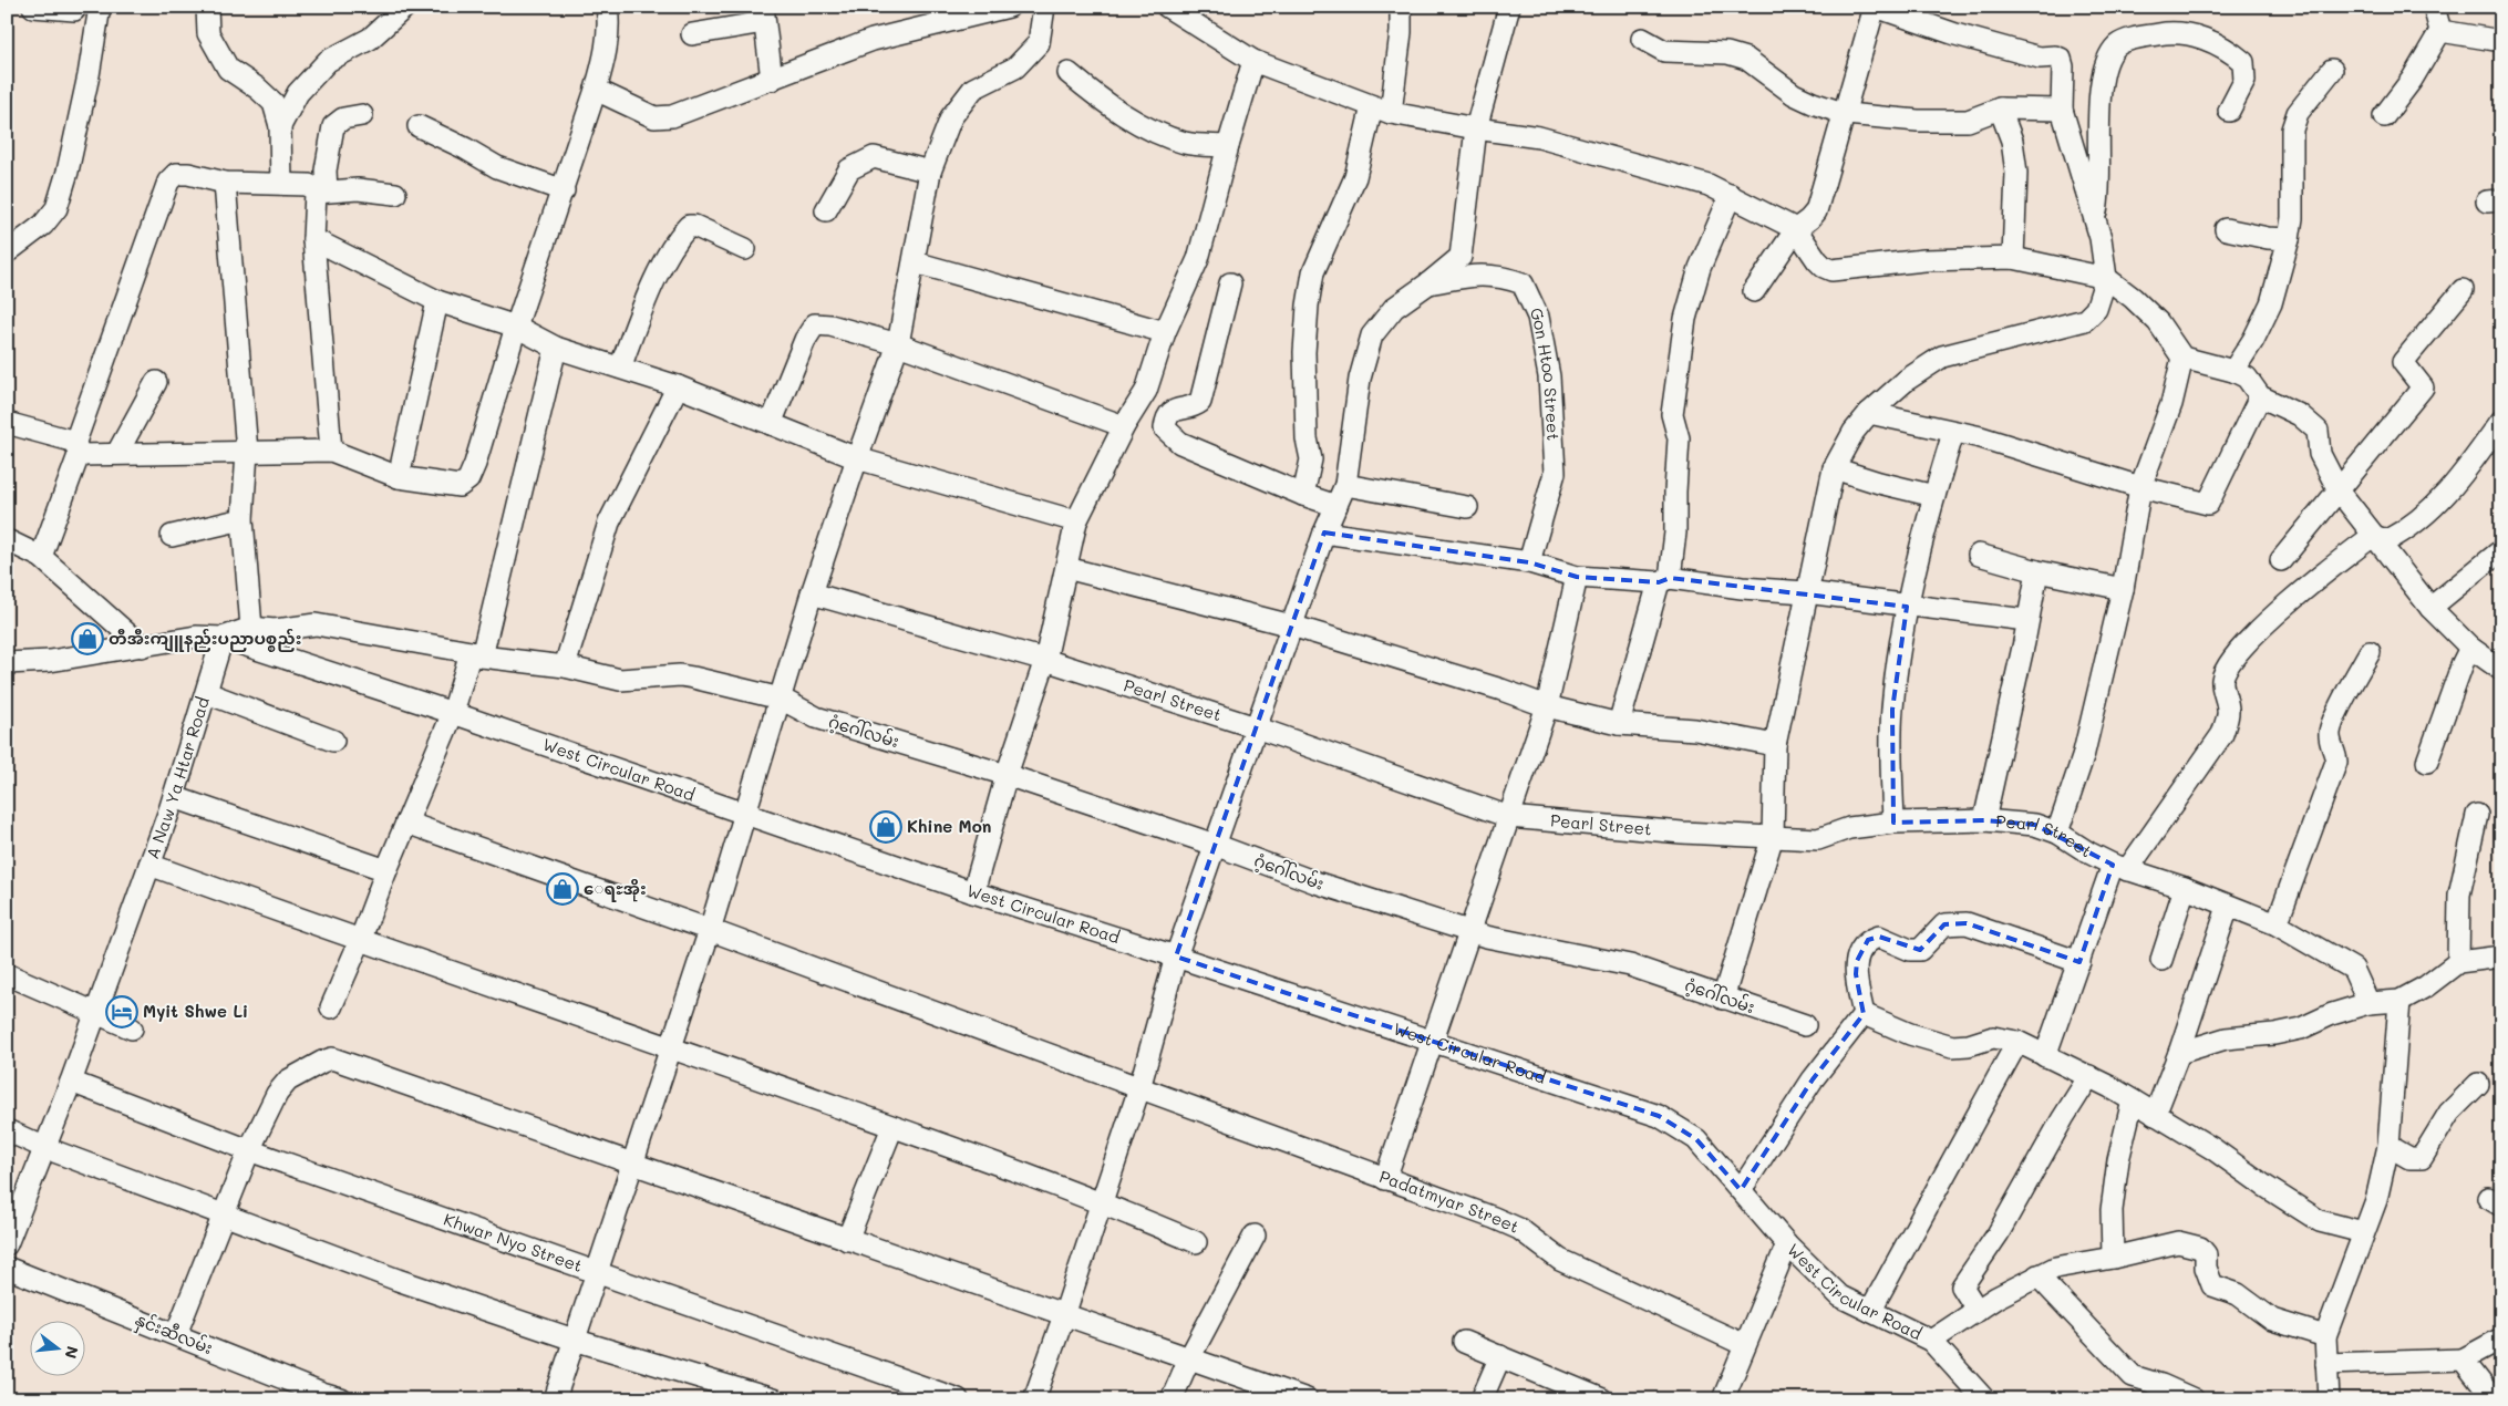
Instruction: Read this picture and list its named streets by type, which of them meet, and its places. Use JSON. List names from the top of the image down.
{
  "streets": {
    "street": [
      "Gon Htoo Street",
      "Pearl Street",
      "ဂံ့ဂေါ်လမ်း",
      "West Circular Road",
      "A Naw Ya Htar Road",
      "Padatmyar Street",
      "Khwar Nyo Street",
      "နှင်းဆီလမ်း"
    ]
  },
  "crossings": [
    ["West Circular Road", "A Naw Ya Htar Road"],
    ["A Naw Ya Htar Road", "Khwar Nyo Street"]
  ],
  "places": {
    "shop": ["တီအီးကျူနည်းပညာပစ္စည်း", "Khine Mon", "ေရႊအိုး"],
    "hotel": ["Myit Shwe Li"]
  },
  "north": "right"
}
